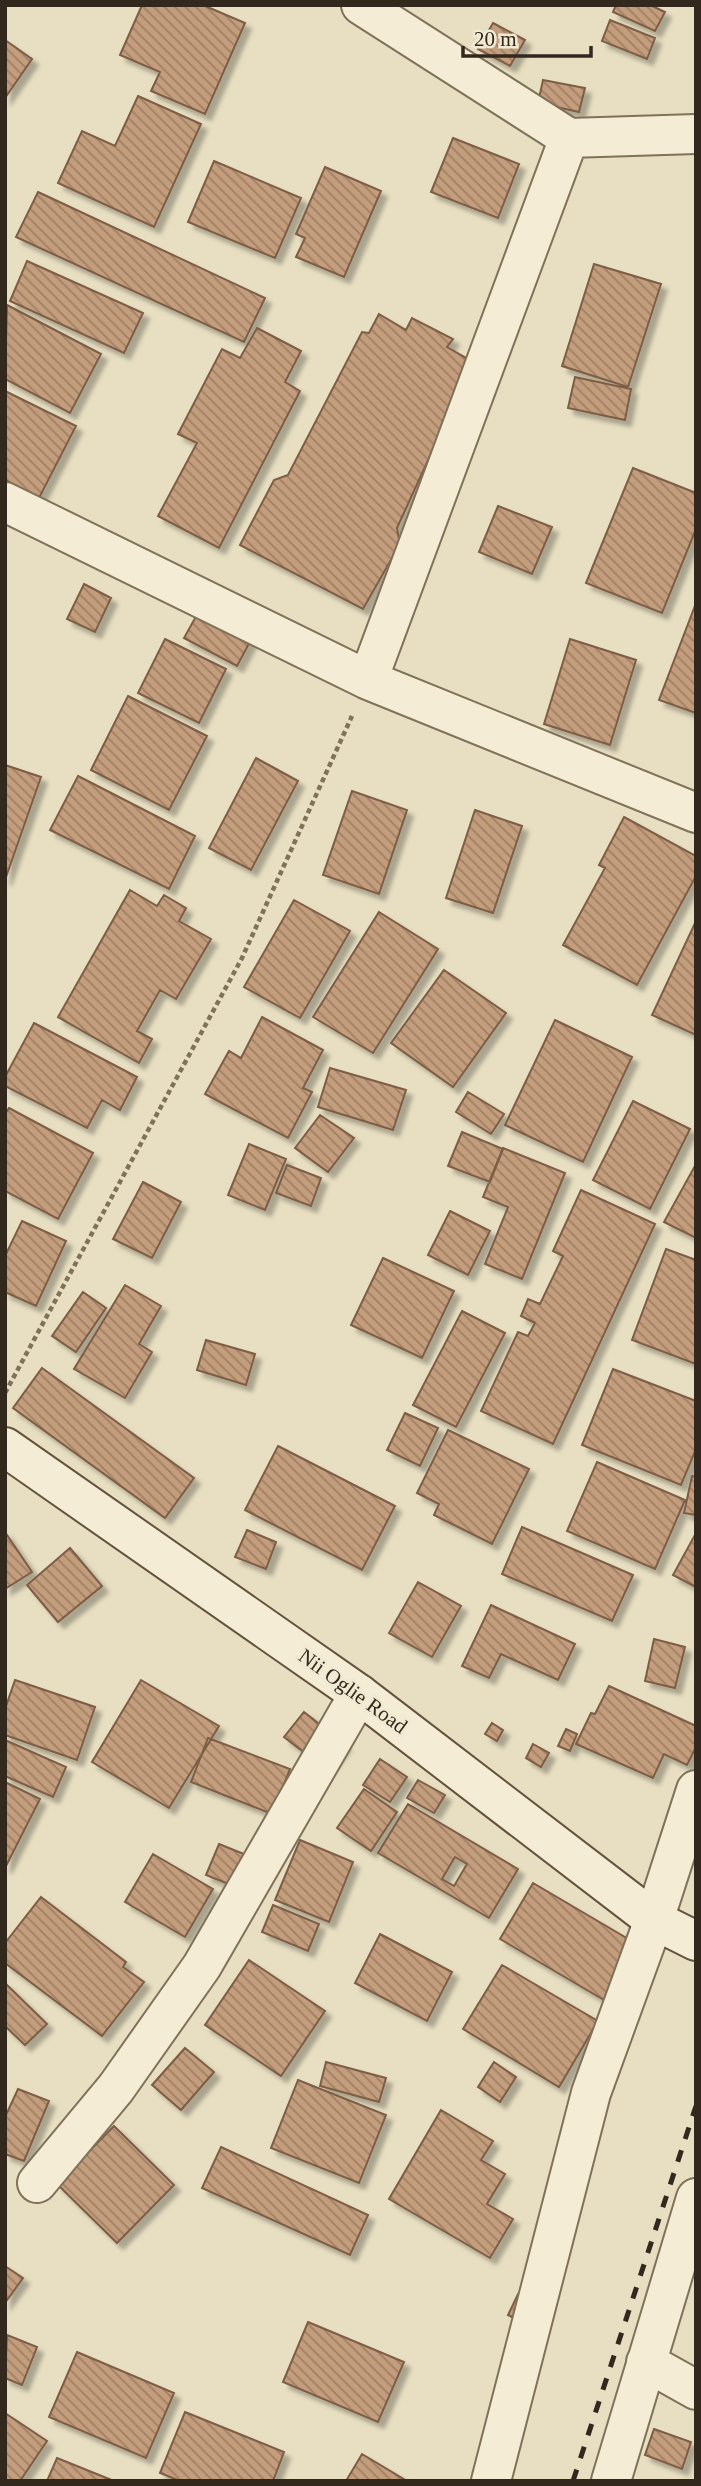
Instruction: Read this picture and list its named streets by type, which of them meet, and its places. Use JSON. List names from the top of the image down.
{
  "streets": {
    "street": ["Nii Oglie Road"]
  },
  "scale_bar": "20 m"
}
